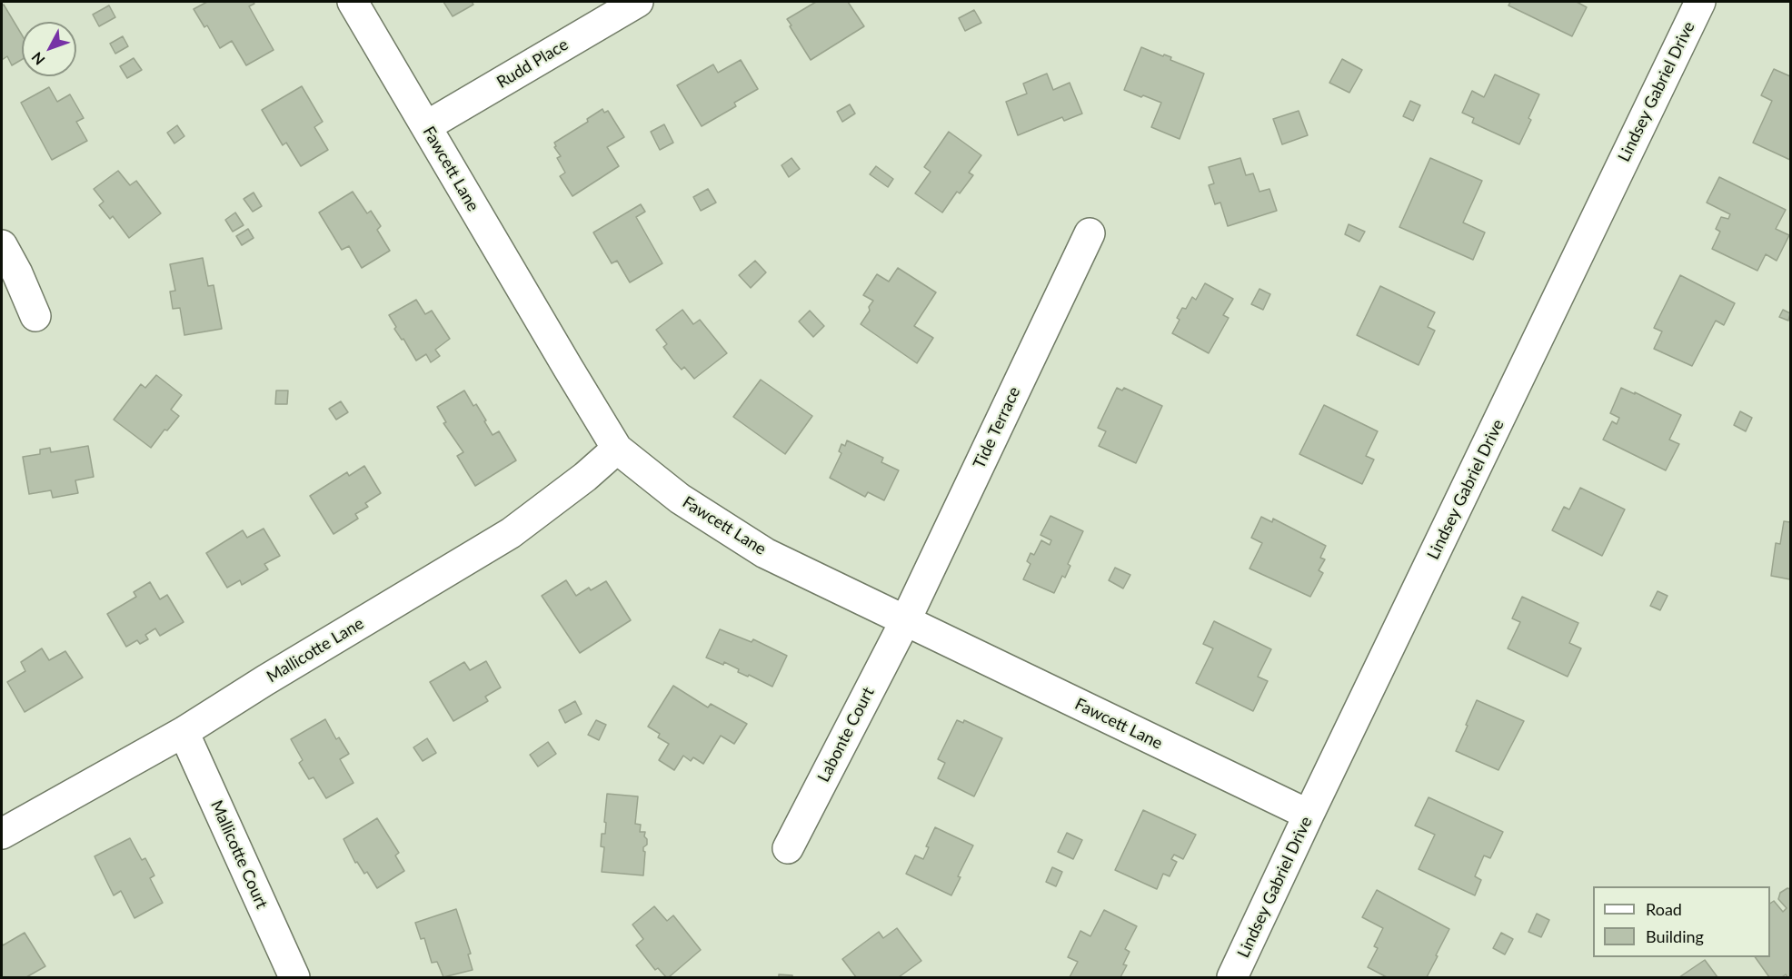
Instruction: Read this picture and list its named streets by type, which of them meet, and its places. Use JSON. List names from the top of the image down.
{
  "streets": {
    "street": [
      "Rudd Place",
      "Lindsey Gabriel Drive",
      "Fawcett Lane",
      "Tide Terrace",
      "Mallicotte Lane",
      "Labonte Court",
      "Mallicotte Court"
    ]
  },
  "crossings": [
    ["Rudd Place", "Fawcett Lane"],
    ["Lindsey Gabriel Drive", "Fawcett Lane"],
    ["Fawcett Lane", "Tide Terrace"],
    ["Fawcett Lane", "Mallicotte Lane"],
    ["Fawcett Lane", "Labonte Court"],
    ["Tide Terrace", "Labonte Court"],
    ["Mallicotte Lane", "Mallicotte Court"]
  ],
  "legend": ["Road", "Building"],
  "north": "bottom left"
}
